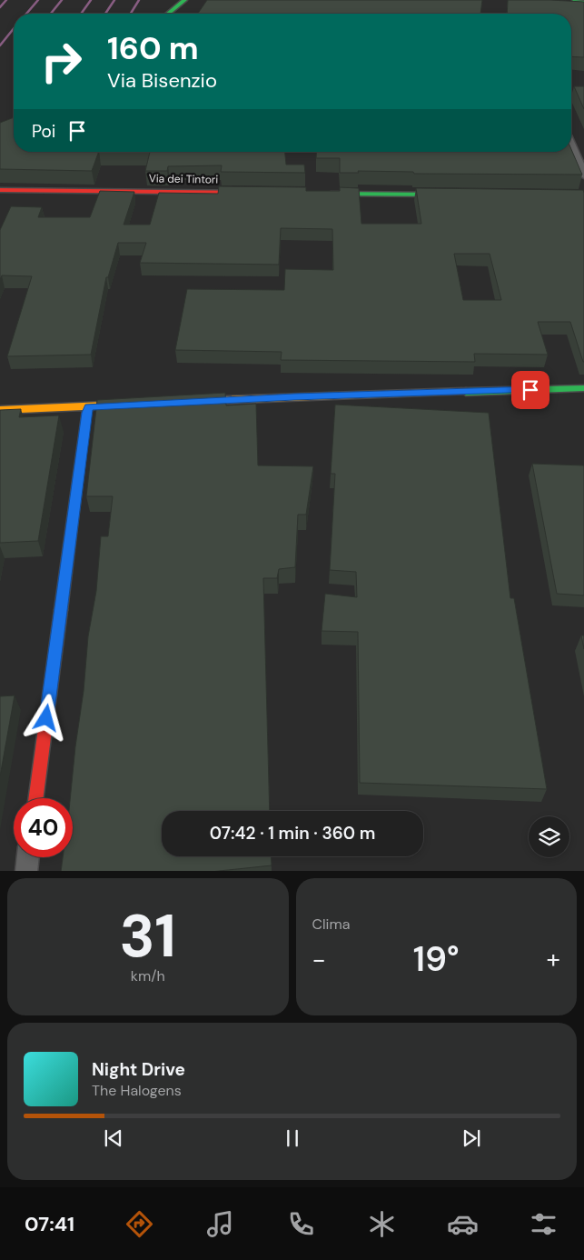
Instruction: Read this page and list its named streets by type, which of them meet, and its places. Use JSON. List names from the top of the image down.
{
  "streets": {
    "street": ["Via dei Tintori"]
  },
  "page": {
    "turn": ["160 m", "Via Bisenzio"],
    "then": "Poi",
    "limit": "40",
    "trip": "07:42 · 1 min · 360 m",
    "tile": [
      ["31", "km/h"],
      "Clima"
    ],
    "heat": ["−", "19°", "+"],
    "song": ["Night Drive", "The Halogens"],
    "tabs": "07:41"
  }
}
